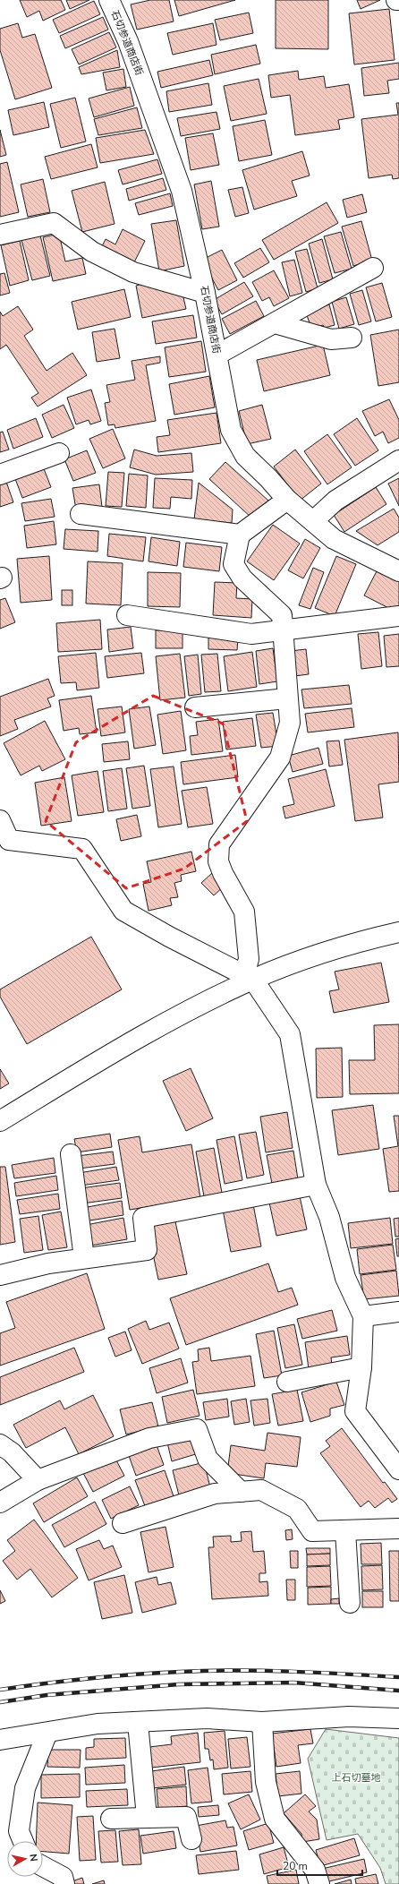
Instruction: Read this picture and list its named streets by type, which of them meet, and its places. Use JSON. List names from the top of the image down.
{
  "streets": {
    "street": ["石切参道商店街"]
  },
  "parks": ["上石切墓地"],
  "scale_bar": "20 m",
  "north": "right"
}
